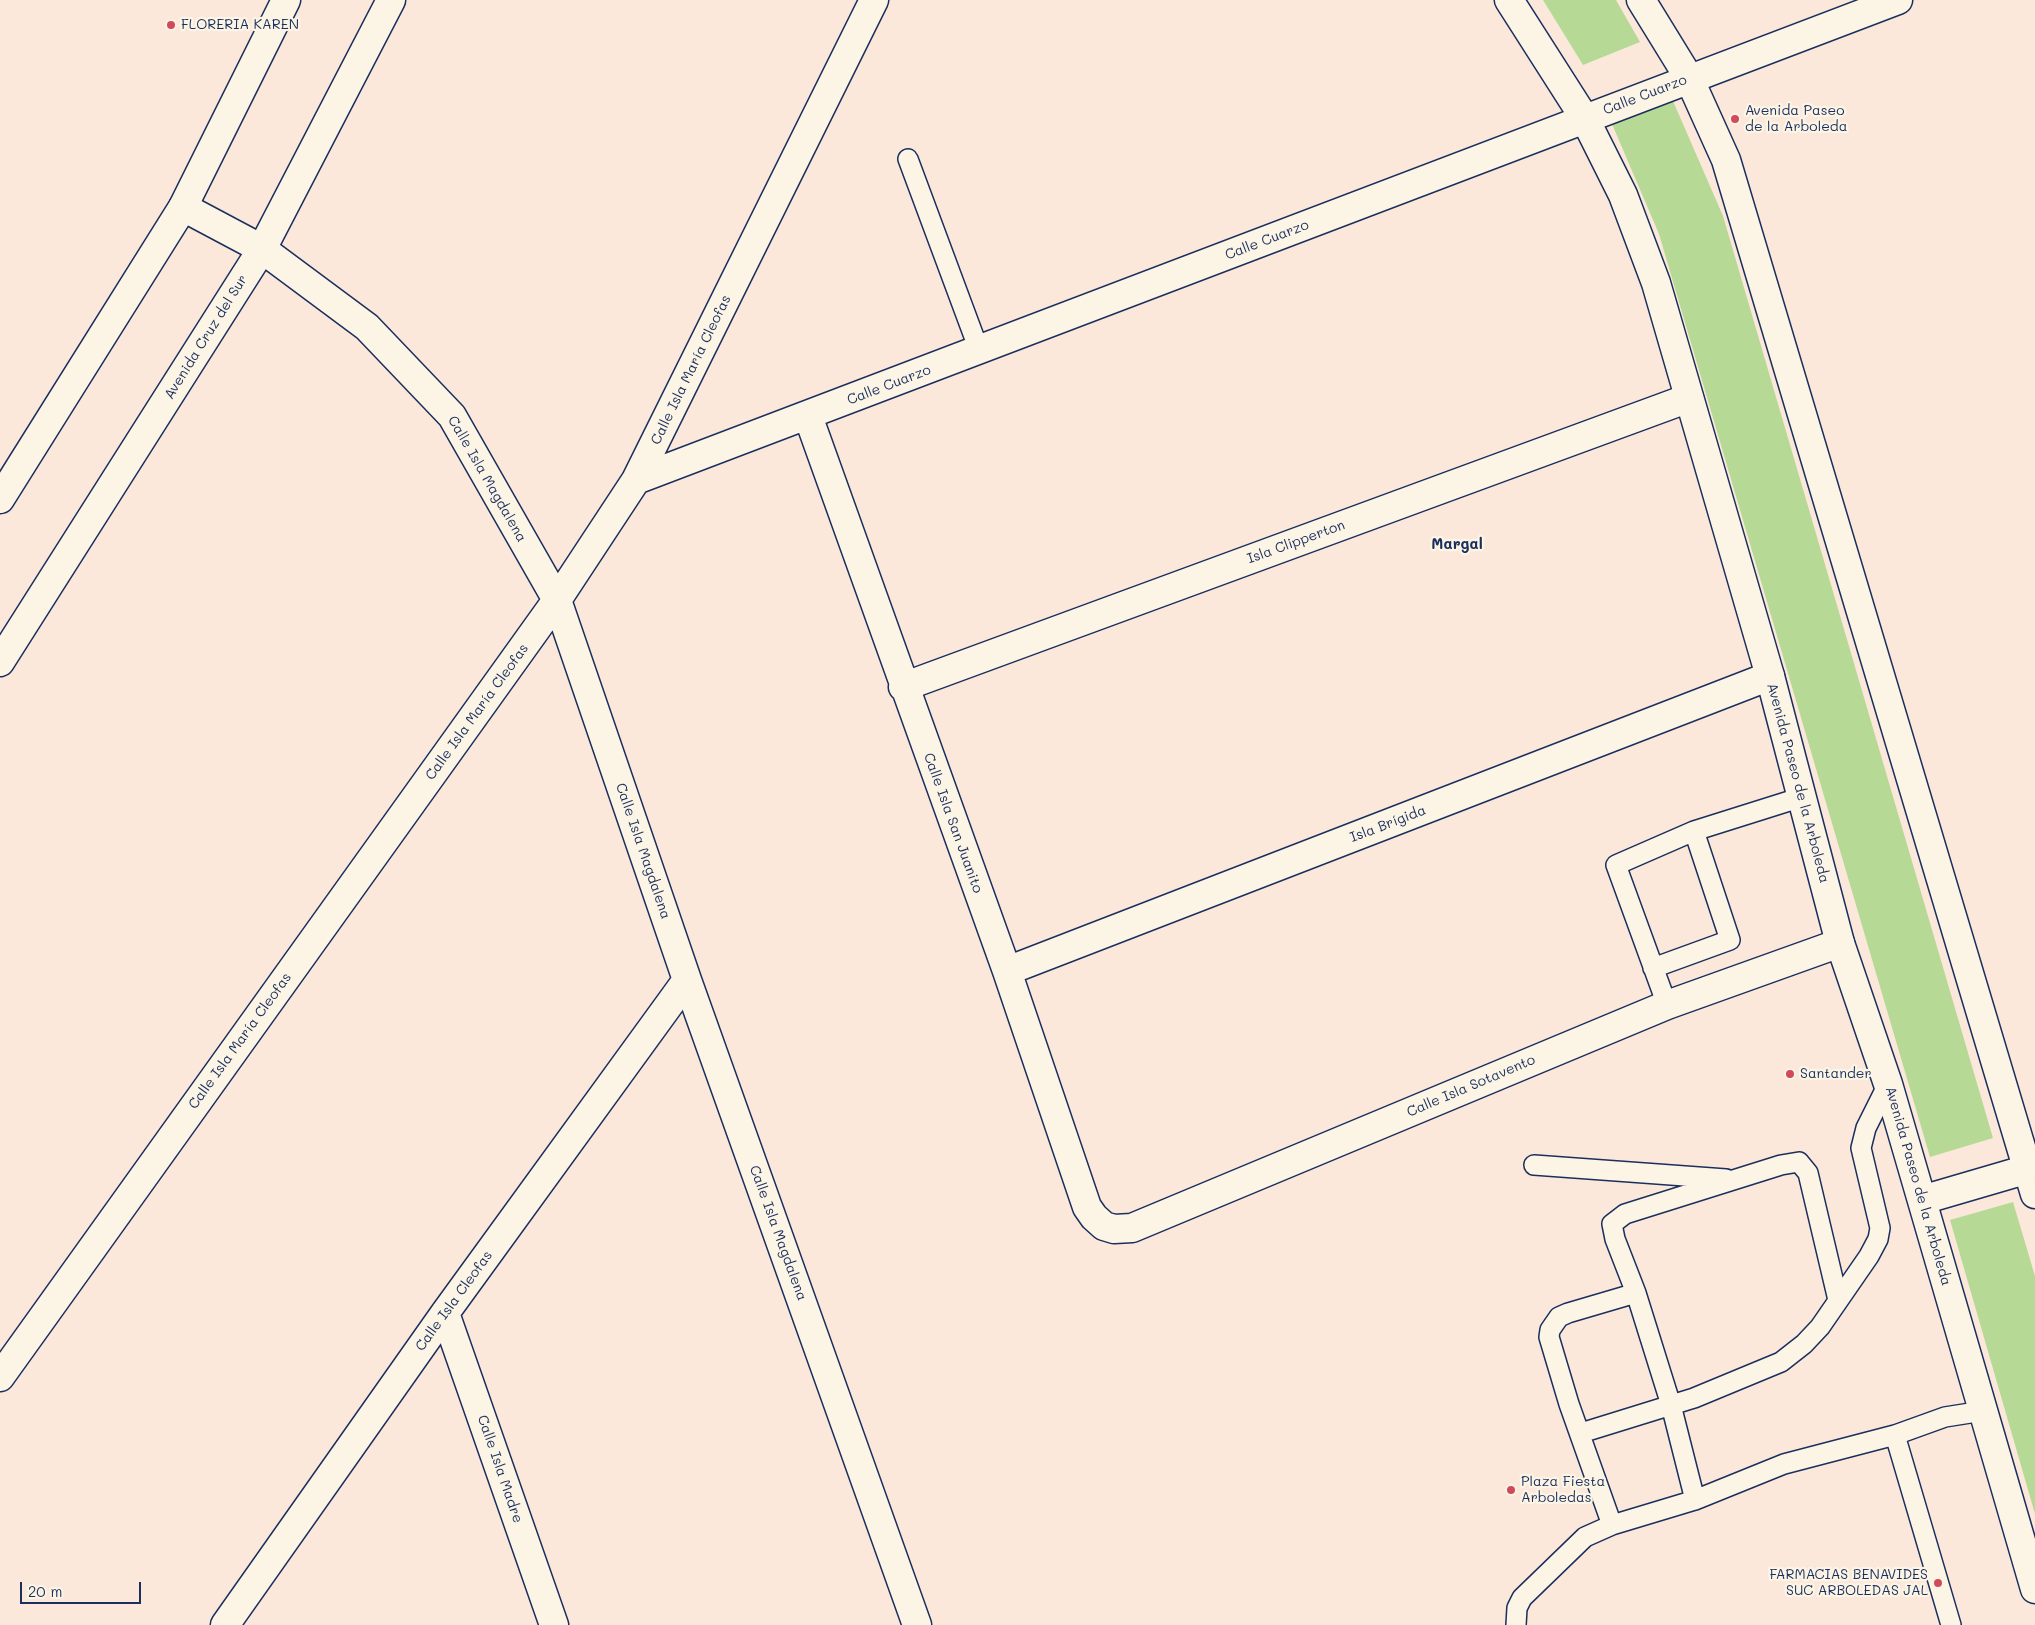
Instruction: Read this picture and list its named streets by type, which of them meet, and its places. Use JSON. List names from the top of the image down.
{
  "streets": {
    "street": [
      "Calle Cuarzo",
      "Avenida Cruz del Sur",
      "Calle Isla María Cleofas",
      "Calle Isla Magdalena",
      "Isla Clipperton",
      "Avenida Paseo de la Arboleda",
      "Calle Isla San Juanito",
      "Isla Brígida",
      "Calle Isla Sotavento",
      "Calle Isla Cleofas",
      "Calle Isla Madre"
    ]
  },
  "crossings": [
    ["Calle Cuarzo", "Calle Isla María Cleofas"],
    ["Calle Cuarzo", "Avenida Paseo de la Arboleda"],
    ["Calle Cuarzo", "Calle Isla San Juanito"],
    ["Avenida Cruz del Sur", "Calle Isla Magdalena"],
    ["Calle Isla María Cleofas", "Calle Isla Magdalena"],
    ["Calle Isla Magdalena", "Calle Isla Cleofas"],
    ["Isla Clipperton", "Avenida Paseo de la Arboleda"],
    ["Isla Clipperton", "Calle Isla San Juanito"],
    ["Avenida Paseo de la Arboleda", "Isla Brígida"],
    ["Avenida Paseo de la Arboleda", "Calle Isla Sotavento"],
    ["Calle Isla San Juanito", "Isla Brígida"],
    ["Calle Isla San Juanito", "Calle Isla Sotavento"],
    ["Calle Isla Cleofas", "Calle Isla Madre"]
  ],
  "districts": ["Margal"],
  "places": [
    "FLORERIA KAREN",
    "Avenida Paseo de la Arboleda",
    "Santander",
    "Plaza Fiesta Arboledas",
    "FARMACIAS BENAVIDES SUC ARBOLEDAS JAL"
  ],
  "scale_bar": "20 m"
}
